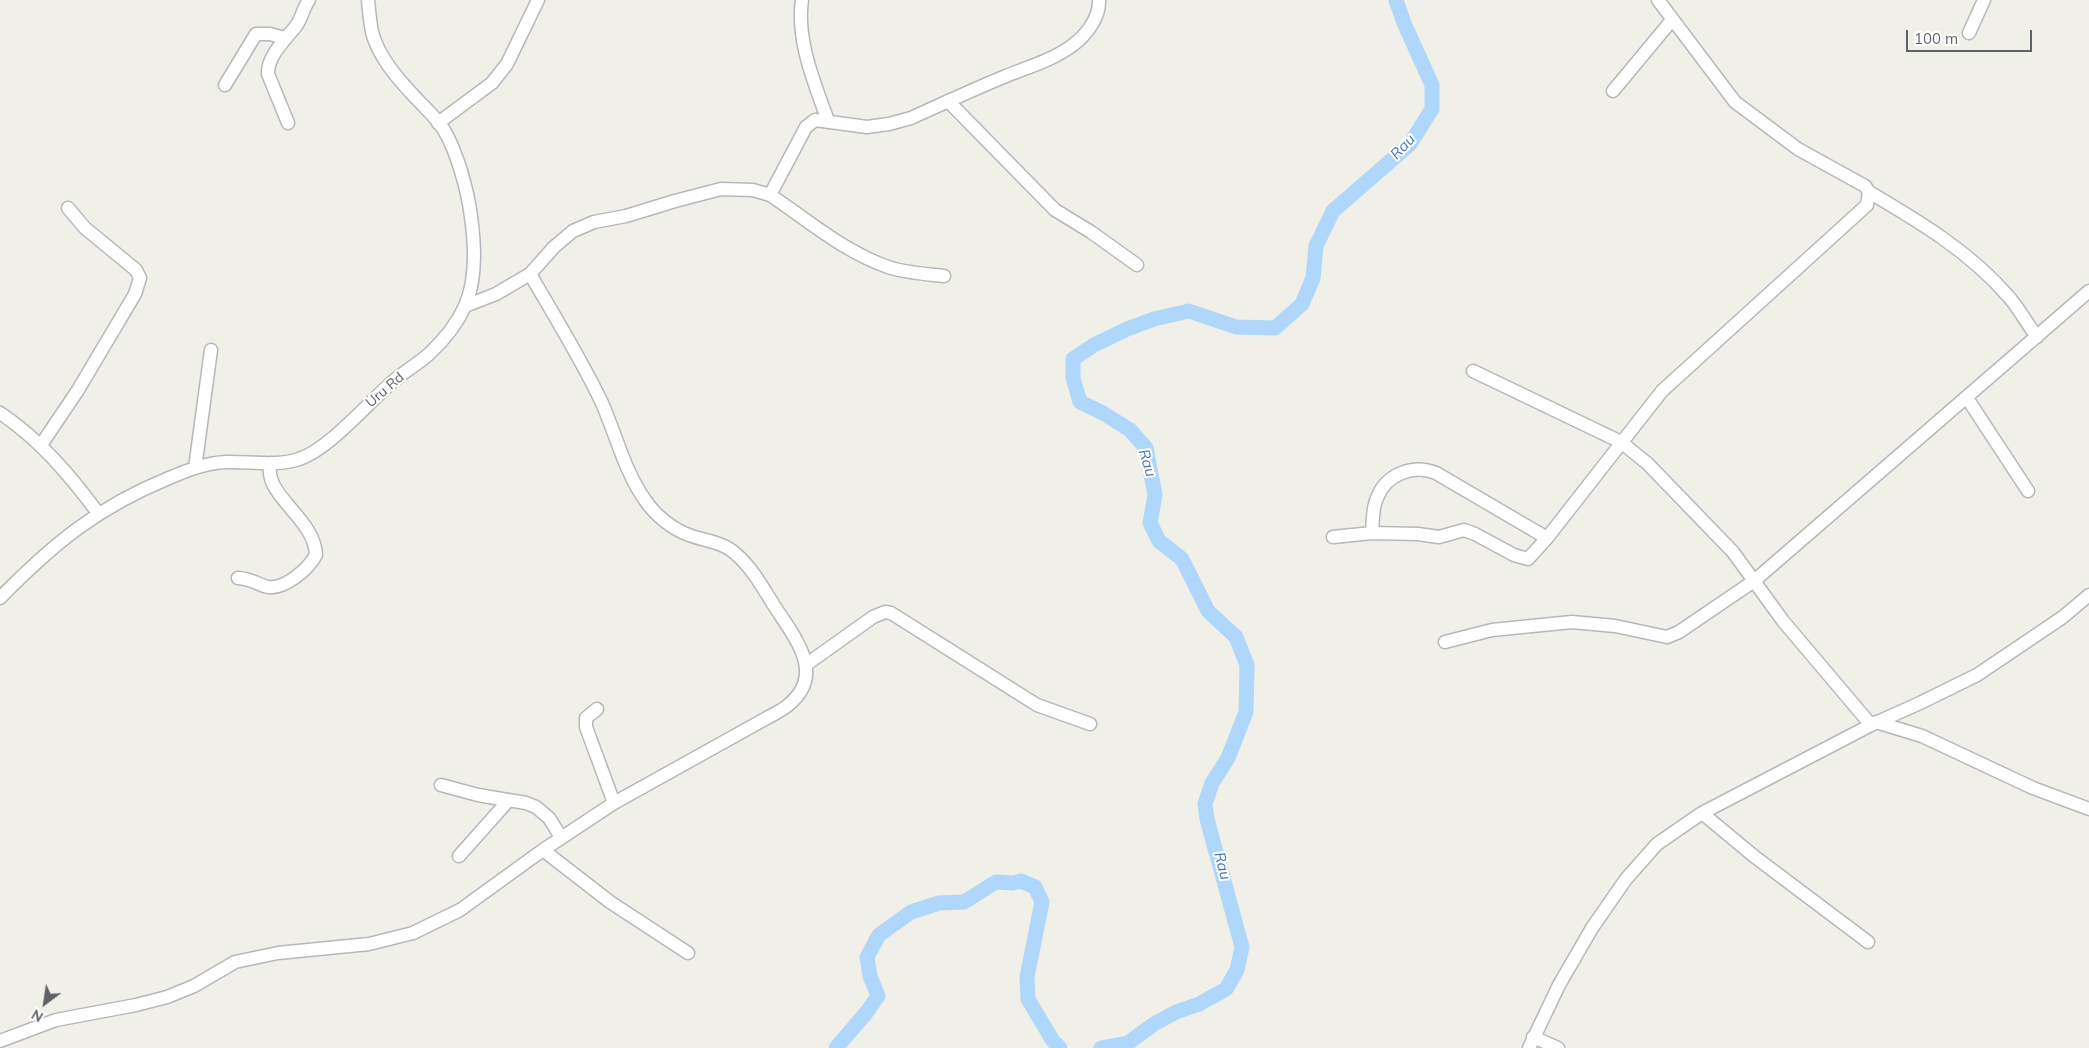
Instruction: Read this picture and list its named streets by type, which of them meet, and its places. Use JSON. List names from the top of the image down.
{
  "streets": {
    "street": ["Uru Rd"]
  },
  "water": ["Rau"],
  "scale_bar": "100 m",
  "north": "bottom left"
}
